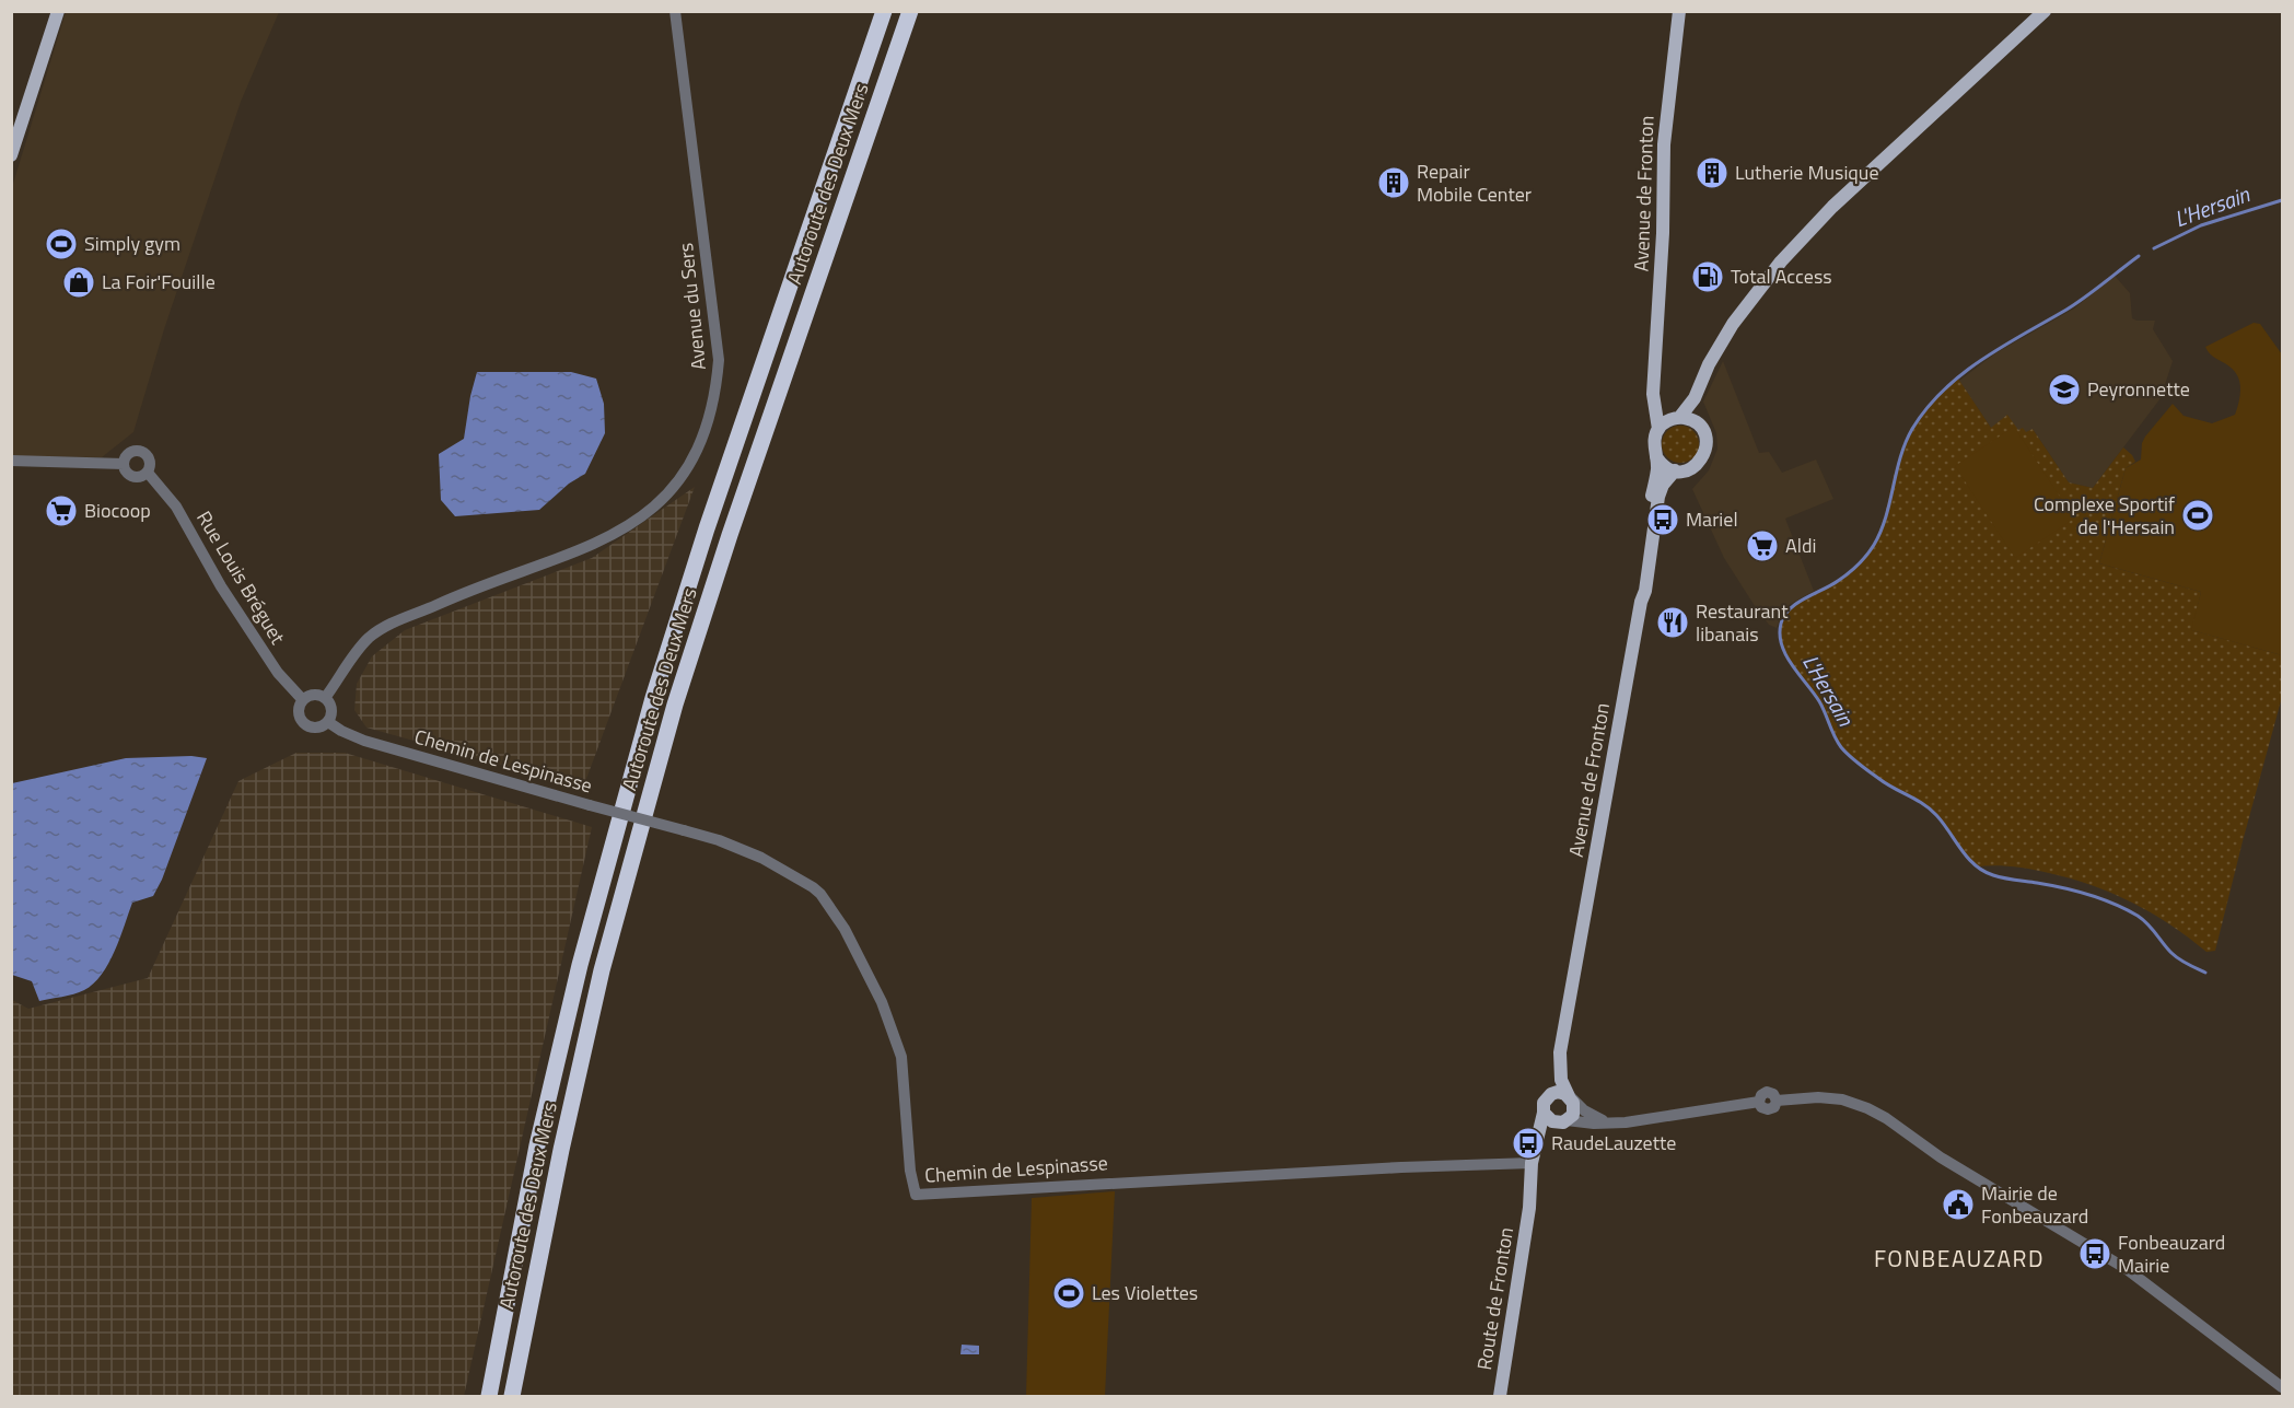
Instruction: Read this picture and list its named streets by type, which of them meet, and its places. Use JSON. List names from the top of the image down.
{
  "streets": {
    "highway": ["Autoroute des Deux Mers"],
    "main road": ["Avenue de Fronton", "Route de Fronton"],
    "street": ["Avenue du Sers", "Rue Louis Bréguet", "Chemin de Lespinasse"]
  },
  "crossings": [
    ["Avenue du Sers", "Rue Louis Bréguet"],
    ["Avenue du Sers", "Chemin de Lespinasse"],
    ["Rue Louis Bréguet", "Chemin de Lespinasse"]
  ],
  "districts": ["FONBEAUZARD"],
  "water": ["L'Hersain"],
  "places": {
    "building": ["Lutherie Musique", "Repair Mobile Center"],
    "sports": ["Simply gym", "Complexe Sportif de l'Hersain", "Les Violettes"],
    "fuel station": ["Total Access"],
    "shop": ["La Foir'Fouille"],
    "school or university": ["Peyronnette"],
    "supermarket": ["Biocoop", "Aldi"],
    "bus stop": ["Mariel", "RaudeLauzette", "Fonbeauzard Mairie"],
    "restaurant": ["Restaurant libanais"],
    "public building": ["Mairie de Fonbeauzard"]
  }
}
